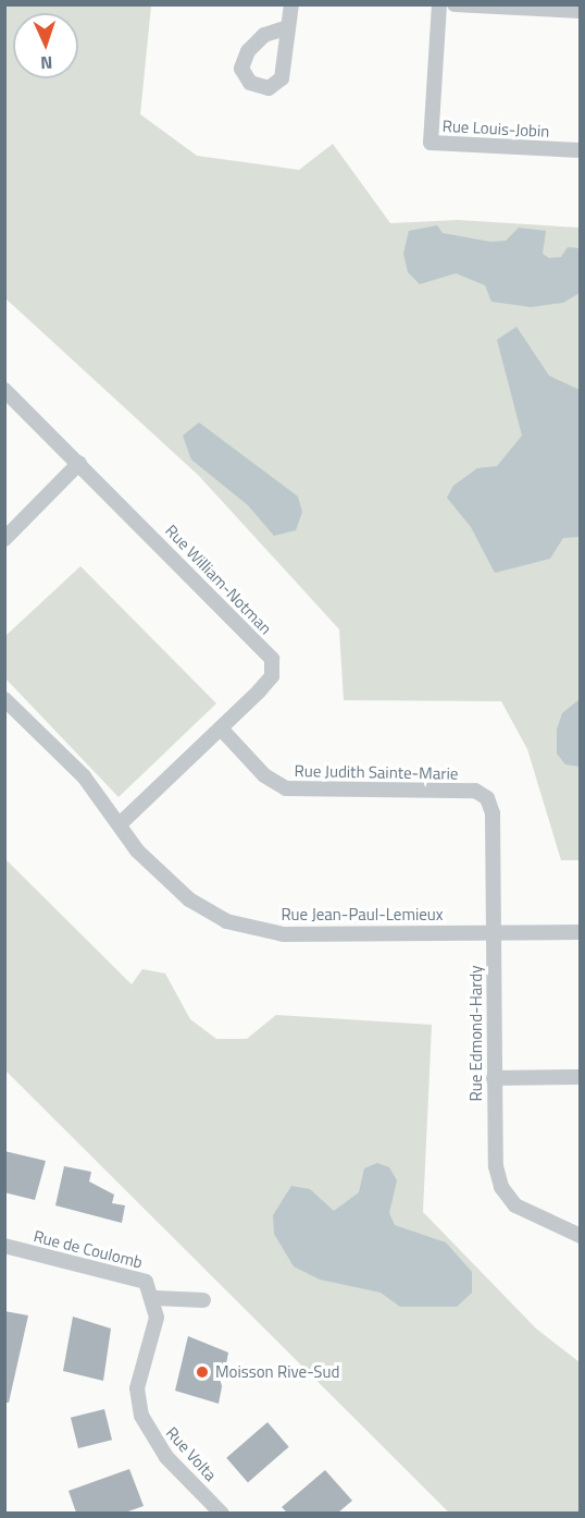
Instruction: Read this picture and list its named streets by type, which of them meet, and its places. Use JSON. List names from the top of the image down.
{
  "streets": {
    "street": [
      "Rue Louis-Jobin",
      "Rue William-Notman",
      "Rue Judith Sainte-Marie",
      "Rue Jean-Paul-Lemieux",
      "Rue Edmond-Hardy",
      "Rue de Coulomb",
      "Rue Volta"
    ]
  },
  "crossings": [
    ["Rue William-Notman", "Rue Judith Sainte-Marie"],
    ["Rue William-Notman", "Rue Jean-Paul-Lemieux"],
    ["Rue Judith Sainte-Marie", "Rue Edmond-Hardy"],
    ["Rue Jean-Paul-Lemieux", "Rue Edmond-Hardy"],
    ["Rue de Coulomb", "Rue Volta"]
  ],
  "places": ["Moisson Rive-Sud"],
  "north": "bottom"
}
